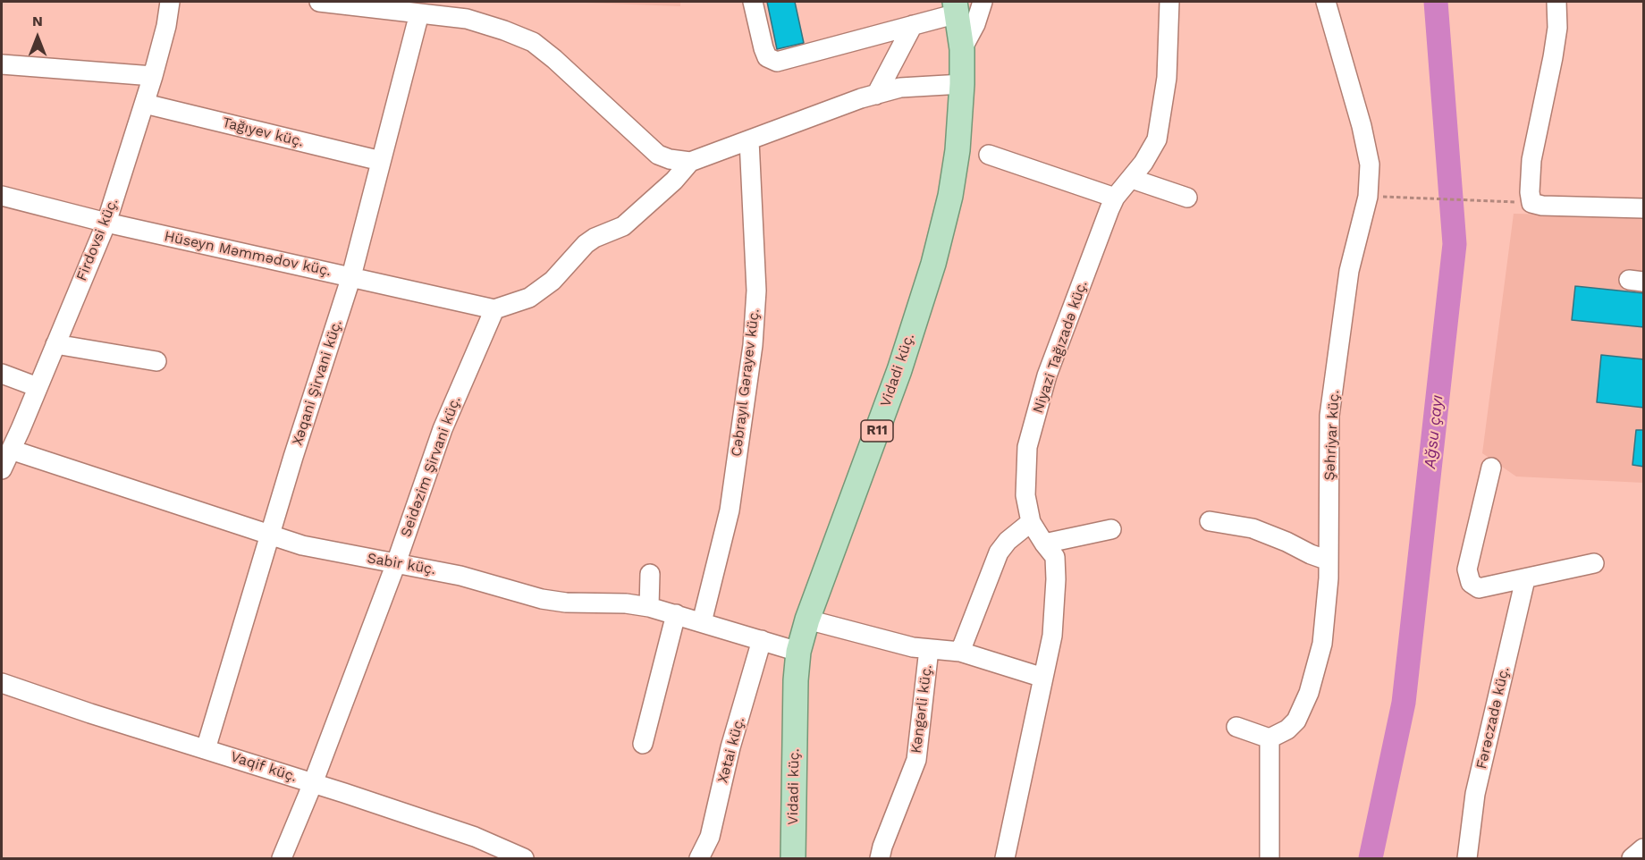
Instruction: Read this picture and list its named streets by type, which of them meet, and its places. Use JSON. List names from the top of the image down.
{
  "streets": {
    "main road": ["Vidadi küç.", "R11"],
    "street": [
      "Tağıyev küç.",
      "Firdovsi küç.",
      "Hüseyn Məmmədov küç.",
      "Niyazi Tağızadə küç.",
      "Xəqani Şirvani küç.",
      "Cəbrayıl Gərayev küç.",
      "Şəhriyar küç.",
      "Seidəzim Şirvani küç.",
      "Sabir küç.",
      "Kəngərli küç.",
      "Fərəczadə küç.",
      "Xətai küç.",
      "Vaqif küç."
    ]
  },
  "crossings": [
    ["Tağıyev küç.", "Firdovsi küç."],
    ["Tağıyev küç.", "Xəqani Şirvani küç."],
    ["Firdovsi küç.", "Hüseyn Məmmədov küç."],
    ["Firdovsi küç.", "Sabir küç."],
    ["Hüseyn Məmmədov küç.", "Xəqani Şirvani küç."],
    ["Hüseyn Məmmədov küç.", "Seidəzim Şirvani küç."],
    ["Vidadi küç.", "Sabir küç."],
    ["Xəqani Şirvani küç.", "Sabir küç."],
    ["Xəqani Şirvani küç.", "Vaqif küç."],
    ["Cəbrayıl Gərayev küç.", "Sabir küç."],
    ["Seidəzim Şirvani küç.", "Sabir küç."],
    ["Seidəzim Şirvani küç.", "Vaqif küç."],
    ["Sabir küç.", "Xətai küç."]
  ],
  "water": ["Ağsu çayı"],
  "north": "top"
}
